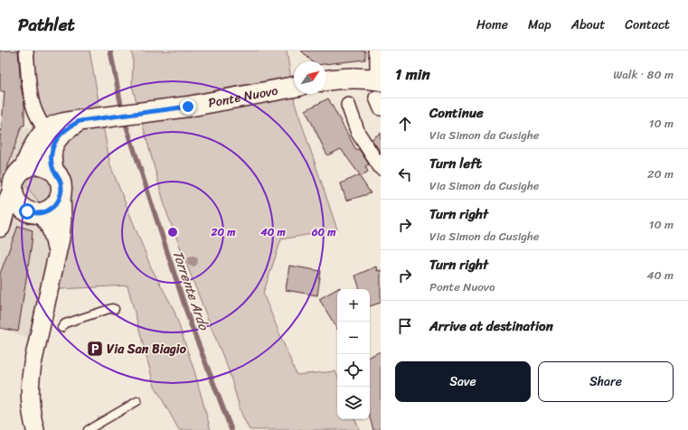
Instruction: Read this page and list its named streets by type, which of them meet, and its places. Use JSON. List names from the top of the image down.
{
  "streets": {
    "main road": ["Ponte Nuovo"]
  },
  "water": ["Torrente Ardo"],
  "places": {
    "parking": ["Via San Biagio"]
  },
  "north": "top right",
  "page": {
    "header": "Pathlet",
    "nav": [
      "Home",
      "Map",
      "About",
      "Contact"
    ],
    "heading": ["1 min", "Walk · 80 m"],
    "list": [
      ["Continue", "Via Simon da Cusighe", "10 m"],
      ["Turn left", "Via Simon da Cusighe", "20 m"],
      ["Turn right", "Via Simon da Cusighe", "10 m"],
      ["Turn right", "Ponte Nuovo", "40 m"],
      "Arrive at destination"
    ],
    "map_buttons": ["+", "−"],
    "buttons": ["Save", "Share"]
  },
  "rings": ["20 m", "40 m", "60 m"]
}
